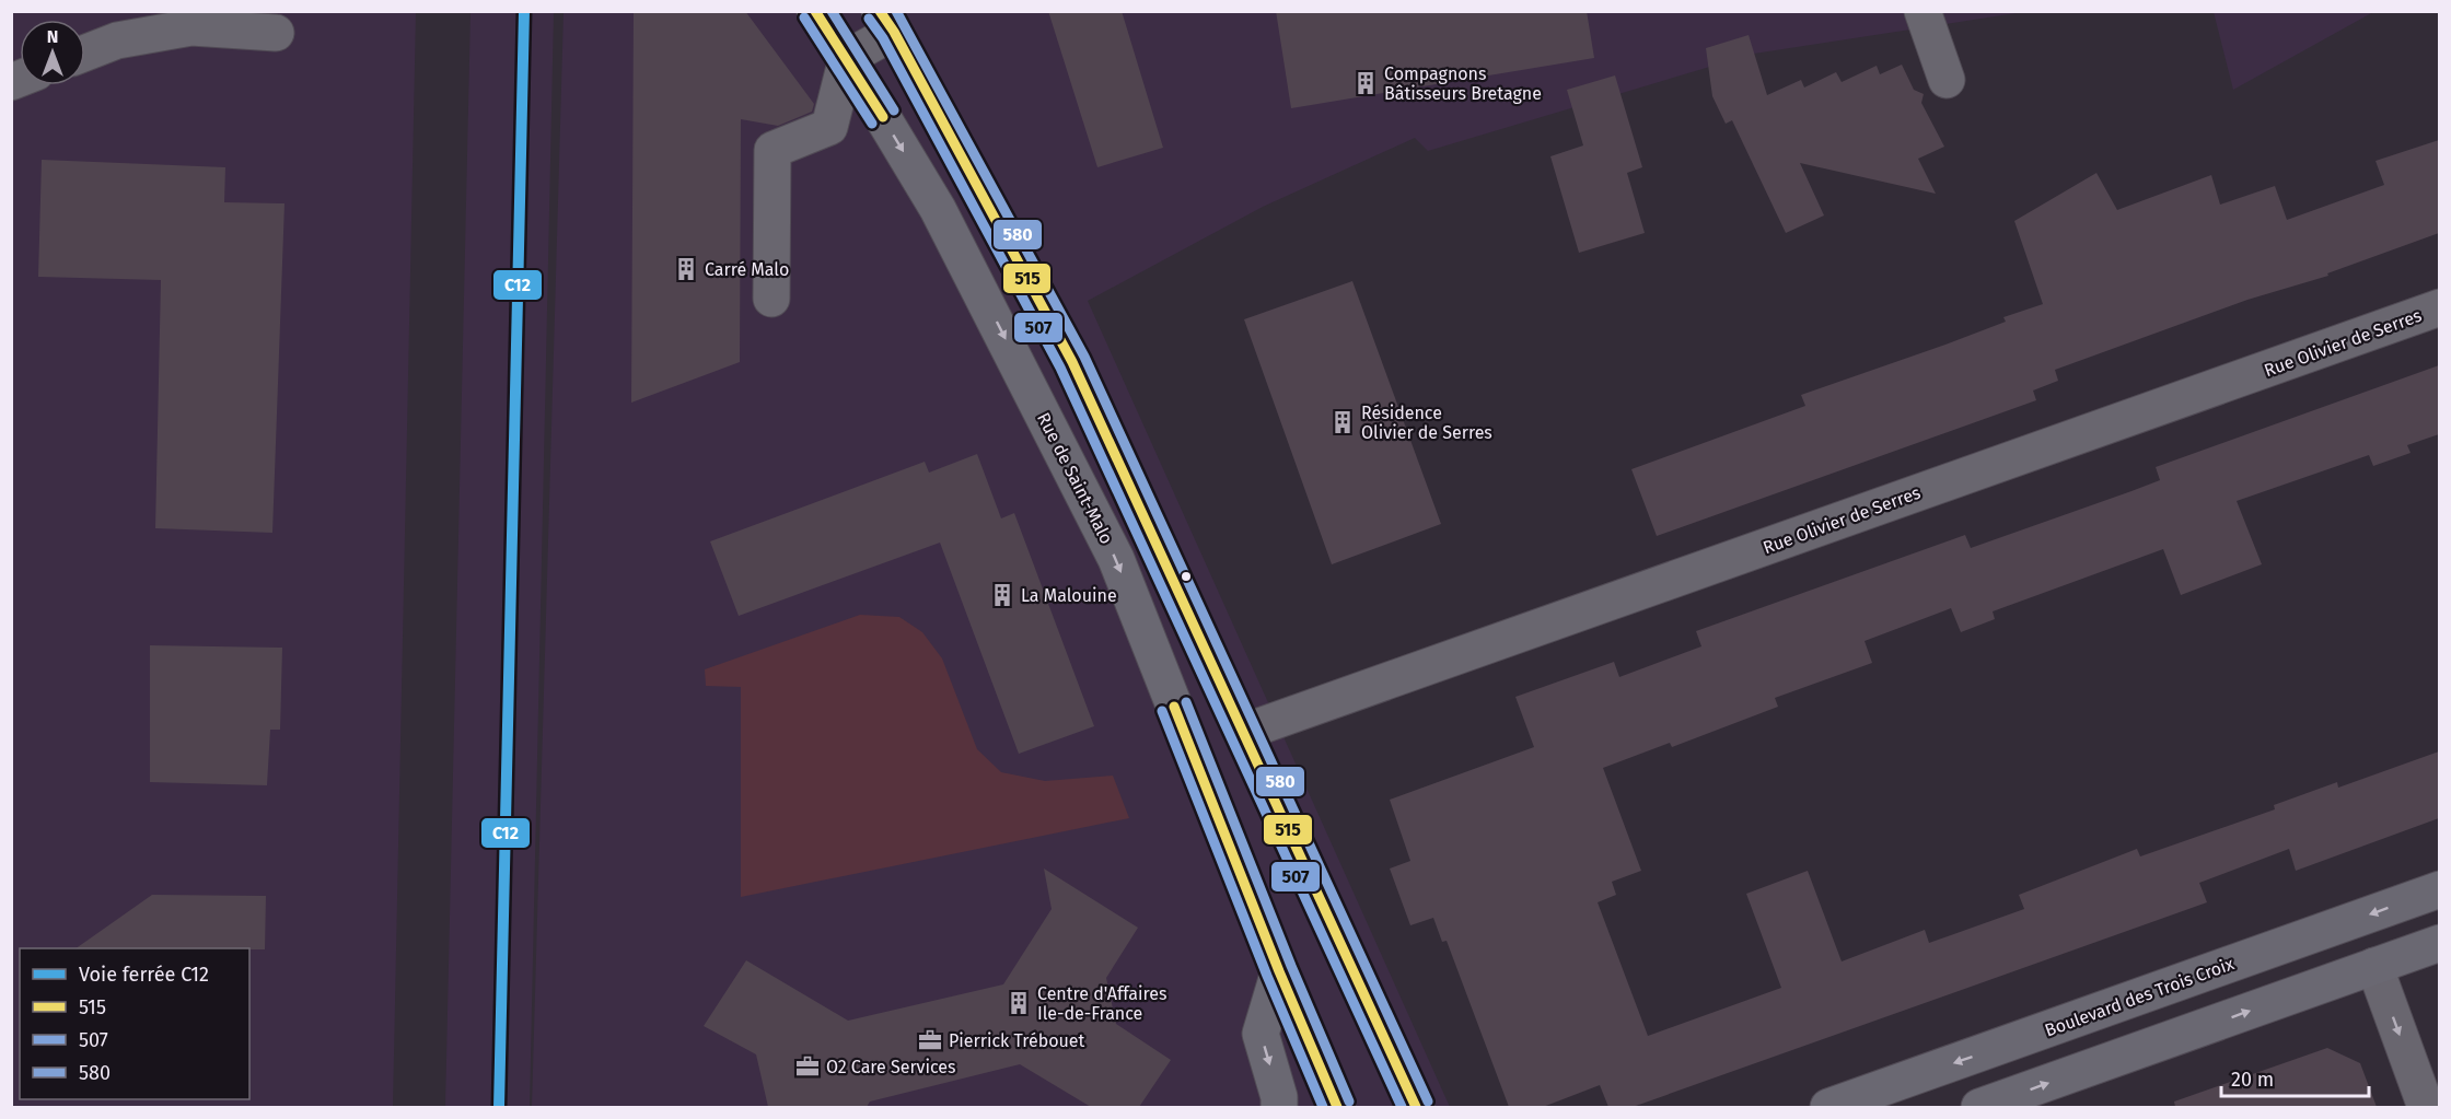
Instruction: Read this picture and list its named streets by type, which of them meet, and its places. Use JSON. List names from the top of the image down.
{
  "streets": {
    "main road": ["Rue de Saint-Malo", "Boulevard des Trois Croix"],
    "street": ["Rue Olivier de Serres"]
  },
  "places": {
    "building": [
      "Compagnons Bâtisseurs Bretagne",
      "Carré Malo",
      "Résidence Olivier de Serres",
      "La Malouine",
      "Centre d'Affaires Ile-de-France"
    ],
    "office": ["Pierrick Trébouet", "O2 Care Services"]
  },
  "lines": [
    "rail line C12",
    "transit line 515",
    "transit line 580",
    "transit line 507"
  ],
  "legend": [
    "Voie ferrée C12",
    "515",
    "507",
    "580"
  ],
  "scale_bar": "20 m",
  "north": "top"
}
